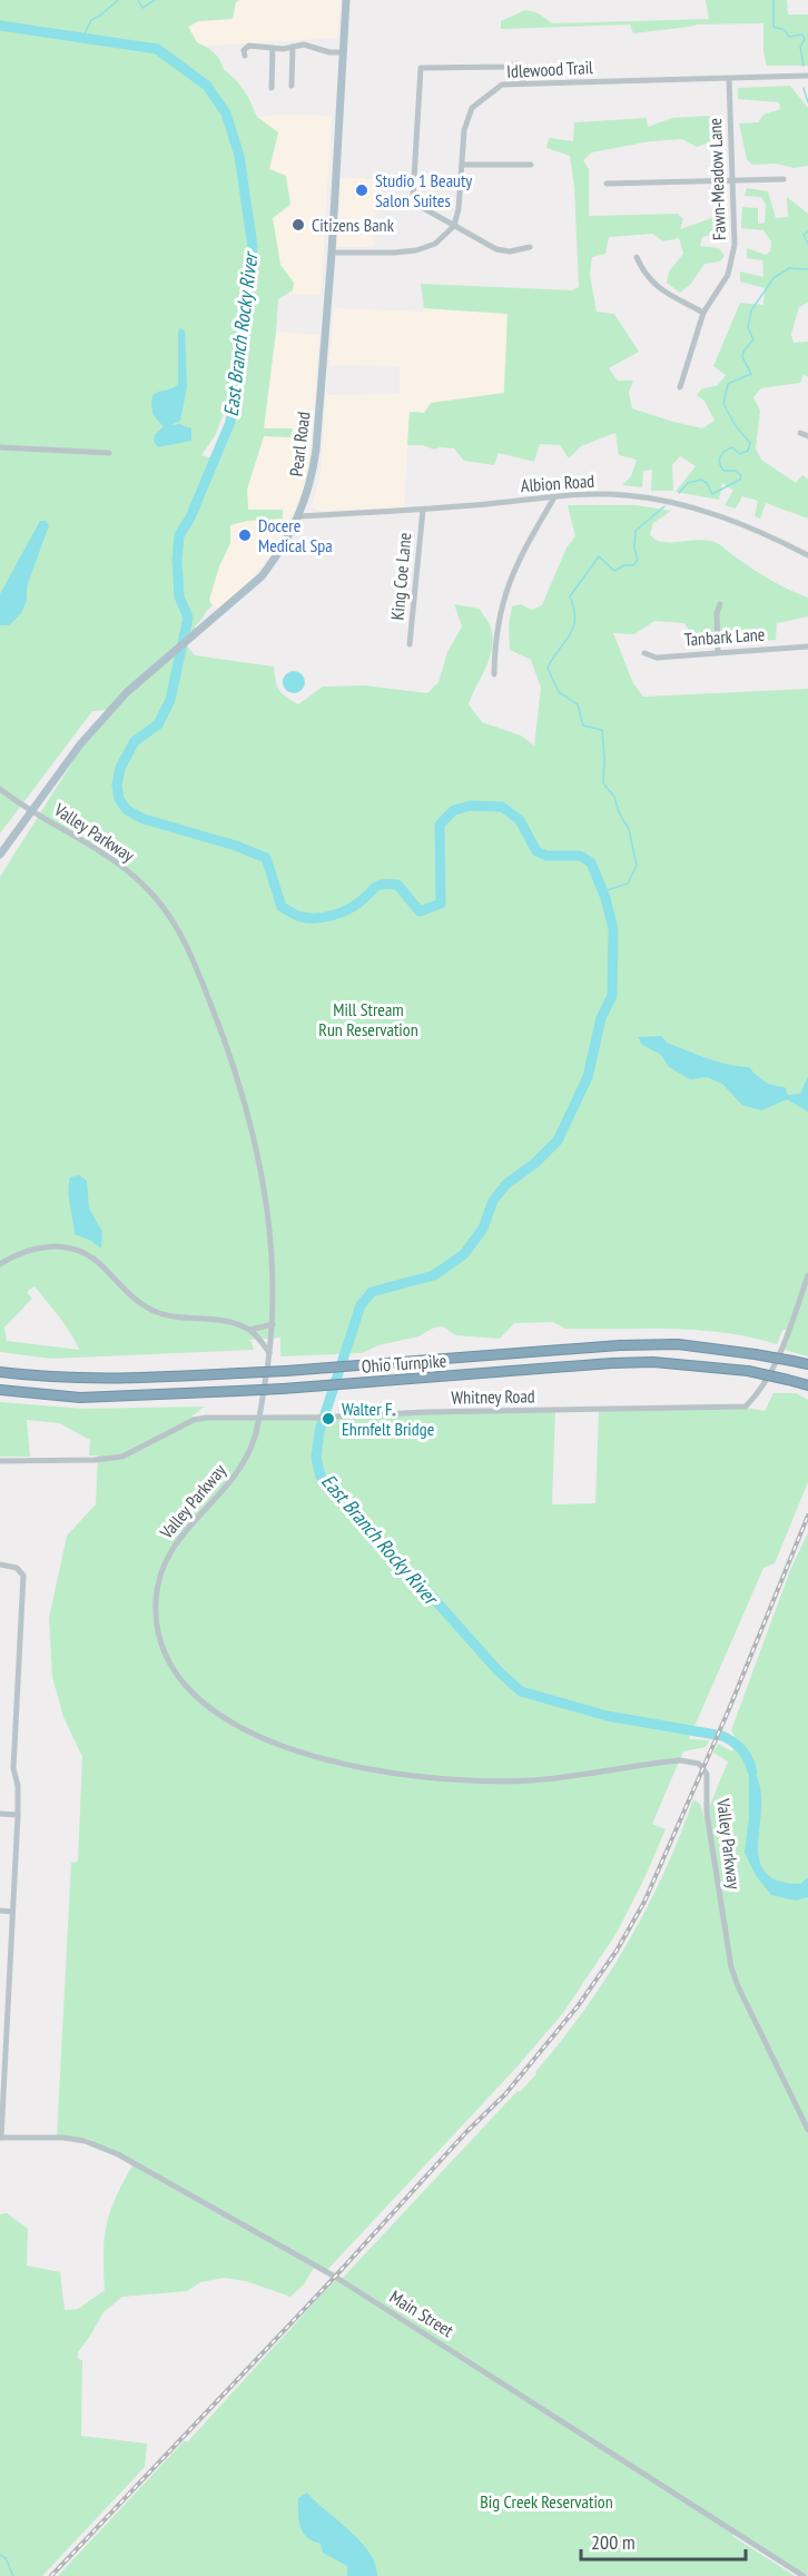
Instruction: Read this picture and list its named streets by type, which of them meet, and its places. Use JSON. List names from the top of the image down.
{
  "streets": {
    "highway": ["Ohio Turnpike"],
    "main road": ["Pearl Road"],
    "street": [
      "Idlewood Trail",
      "Fawn-Meadow Lane",
      "Albion Road",
      "King Coe Lane",
      "Tanbark Lane",
      "Valley Parkway",
      "Whitney Road",
      "Main Street"
    ]
  },
  "crossings": [
    ["Idlewood Trail", "Fawn-Meadow Lane"],
    ["Pearl Road", "Albion Road"],
    ["Pearl Road", "Valley Parkway"],
    ["Albion Road", "King Coe Lane"],
    ["Valley Parkway", "Whitney Road"]
  ],
  "water": ["East Branch Rocky River"],
  "parks": ["Mill Stream Run Reservation", "Big Creek Reservation"],
  "places": [
    "Studio 1 Beauty Salon Suites",
    "Citizens Bank",
    "Docere Medical Spa",
    "Walter F. Ehrnfelt Bridge"
  ],
  "scale_bar": "200 m"
}
